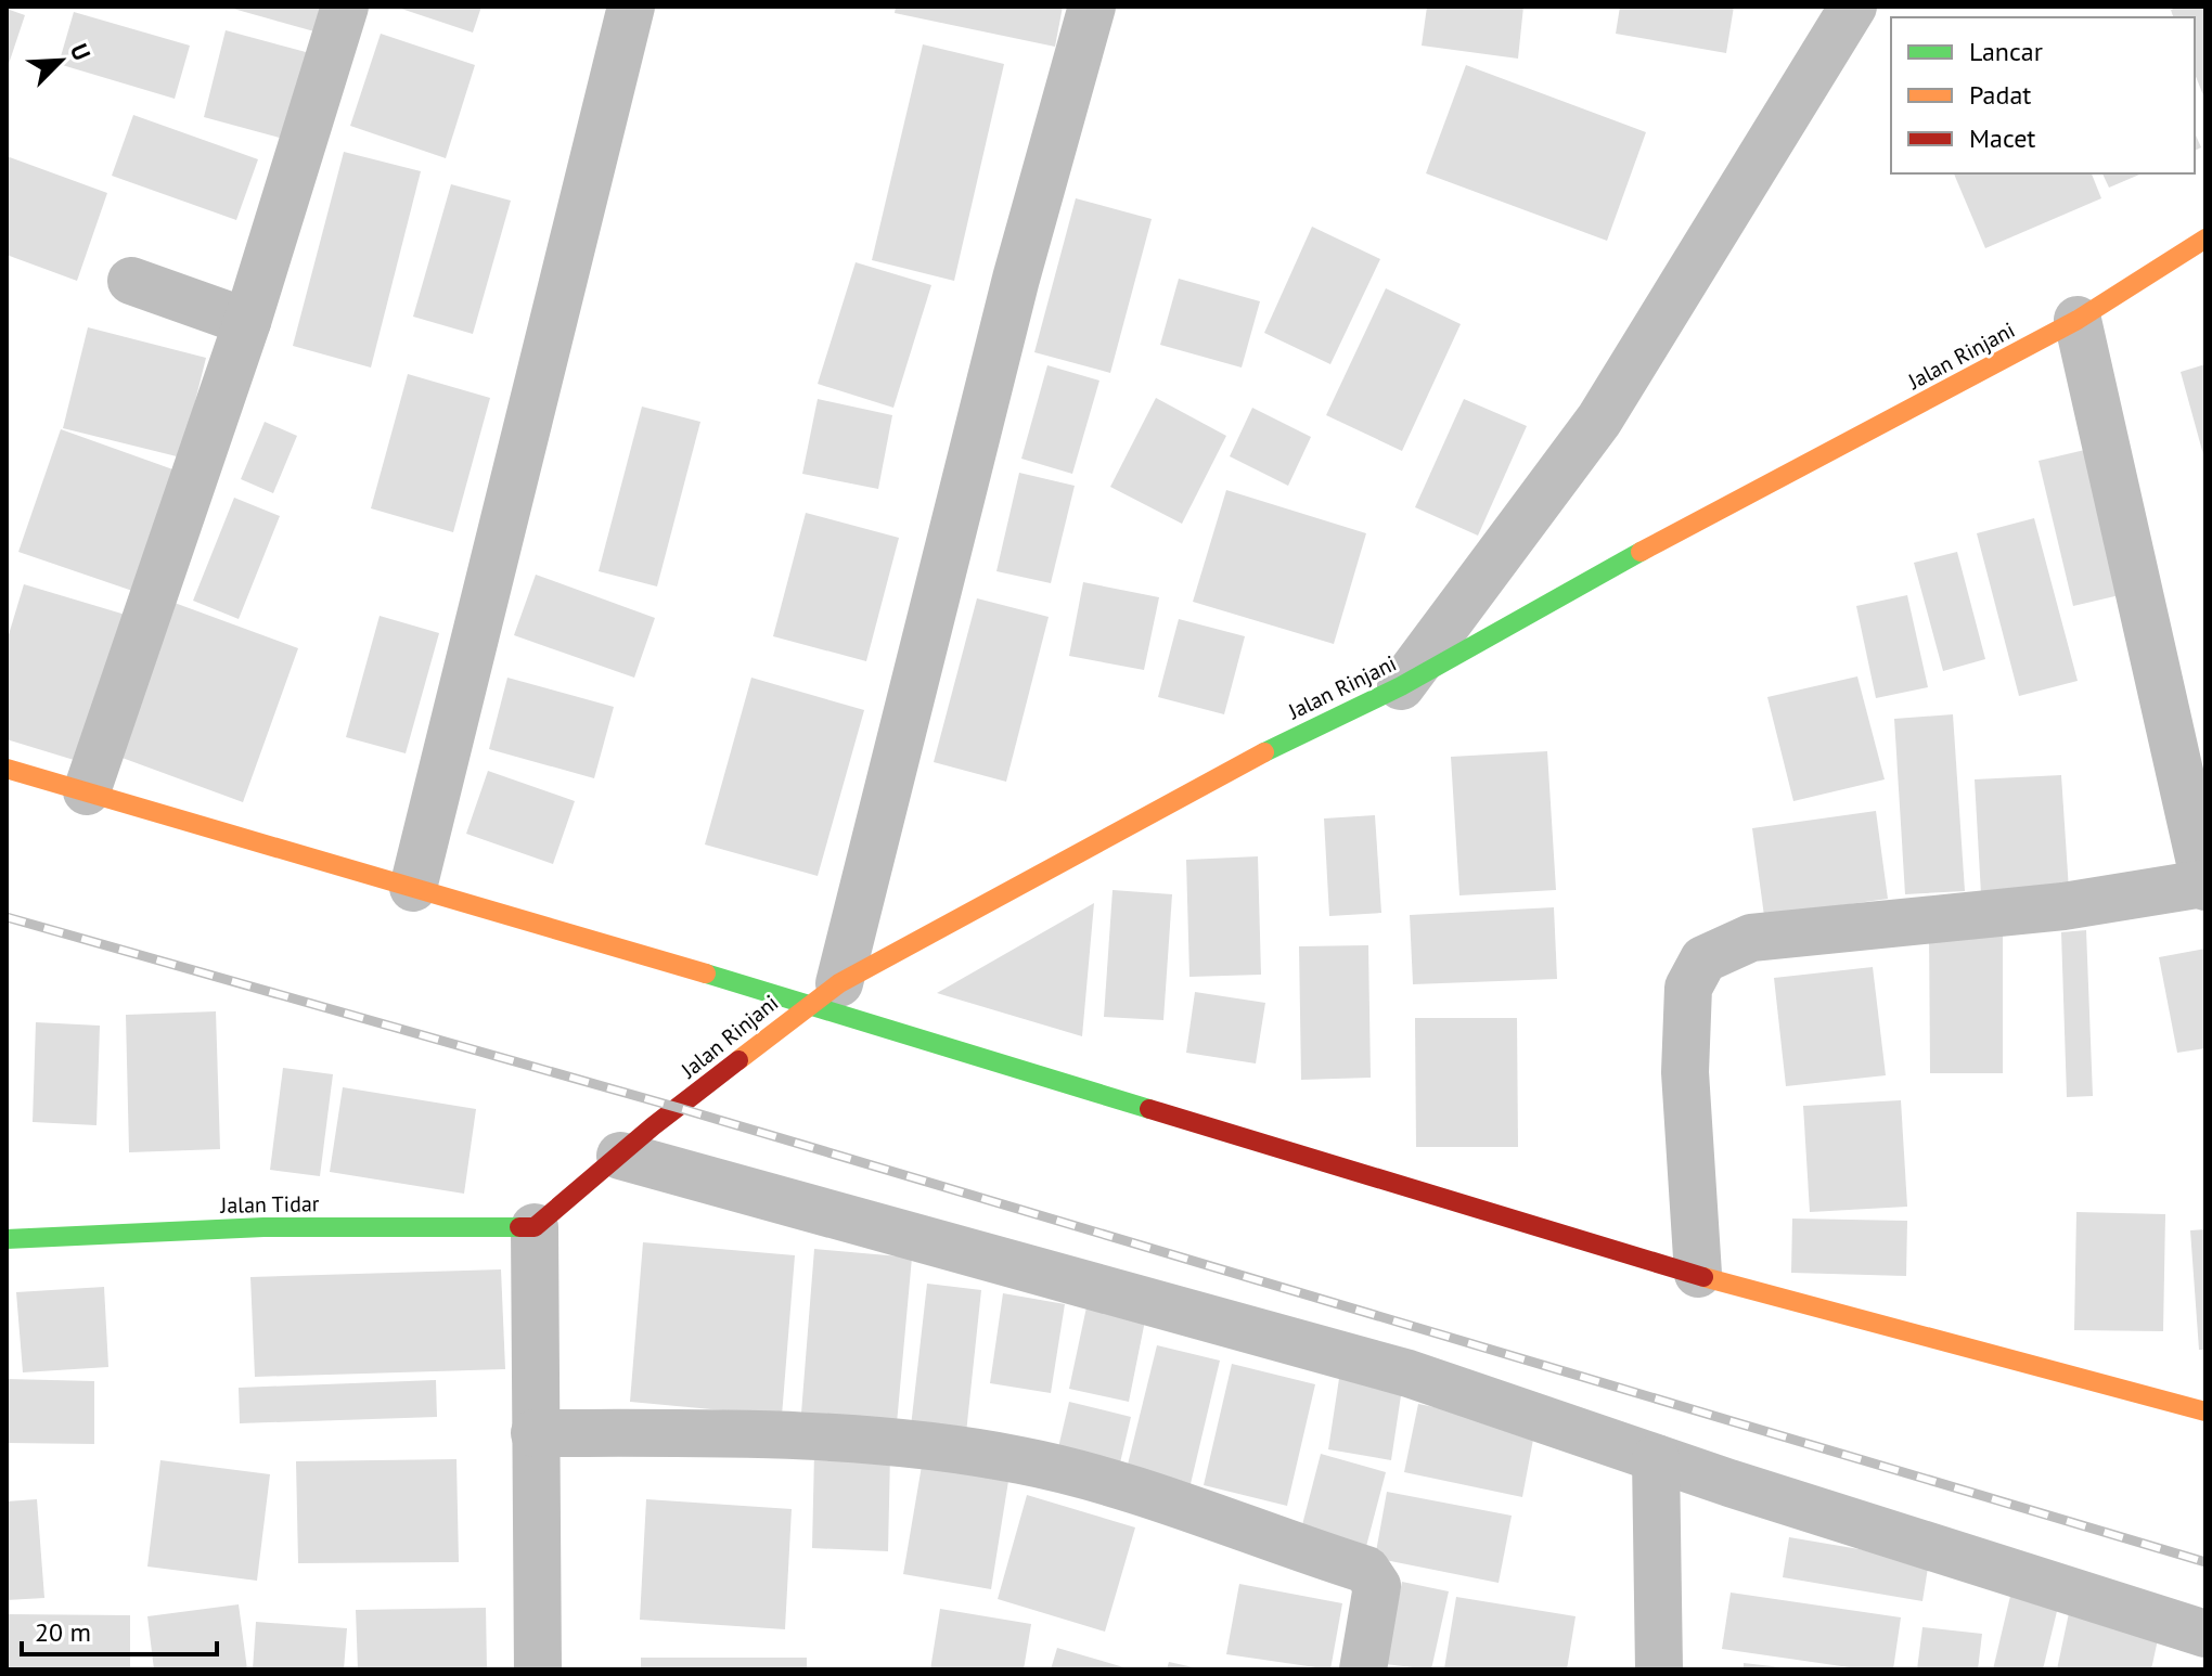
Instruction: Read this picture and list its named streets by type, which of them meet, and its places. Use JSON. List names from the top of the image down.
{
  "streets": {
    "street": ["Jalan Rinjani", "Jalan Tidar"]
  },
  "crossings": [
    ["Jalan Rinjani", "Jalan Tidar"]
  ],
  "legend": ["Lancar", "Padat", "Macet"],
  "scale_bar": "20 m",
  "north": "top right"
}
